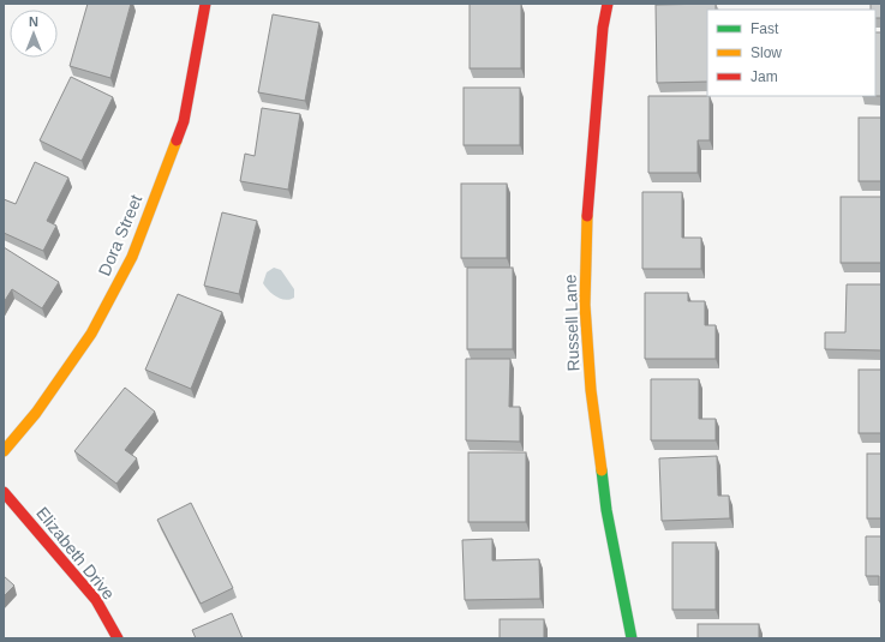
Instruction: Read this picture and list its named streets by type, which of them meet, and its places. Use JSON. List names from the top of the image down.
{
  "streets": {
    "street": ["Dora Street", "Russell Lane", "Elizabeth Drive"]
  },
  "legend": ["Fast", "Slow", "Jam"],
  "north": "top"
}
